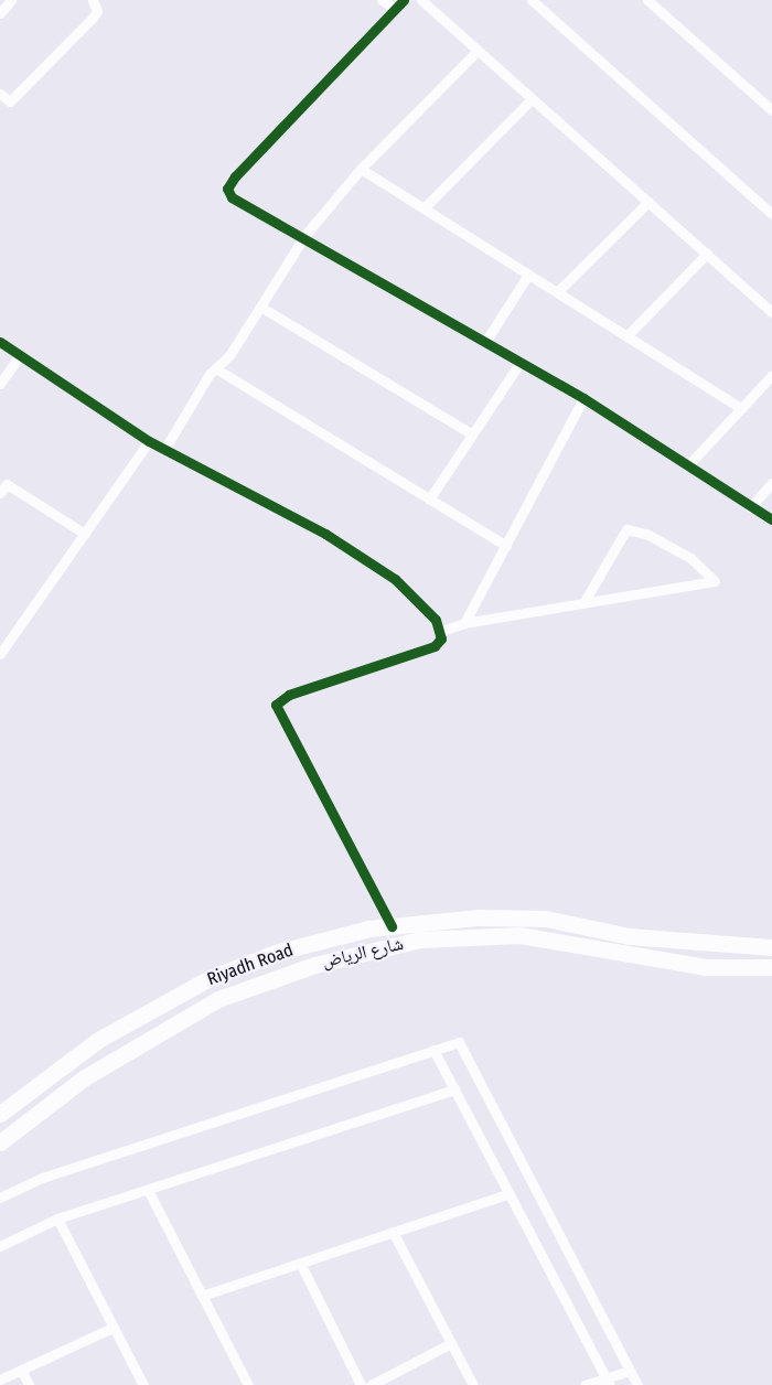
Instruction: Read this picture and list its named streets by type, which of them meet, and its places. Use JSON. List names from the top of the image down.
{
  "streets": {
    "main road": ["شارع الرياض", "Riyadh Road"]
  }
}
